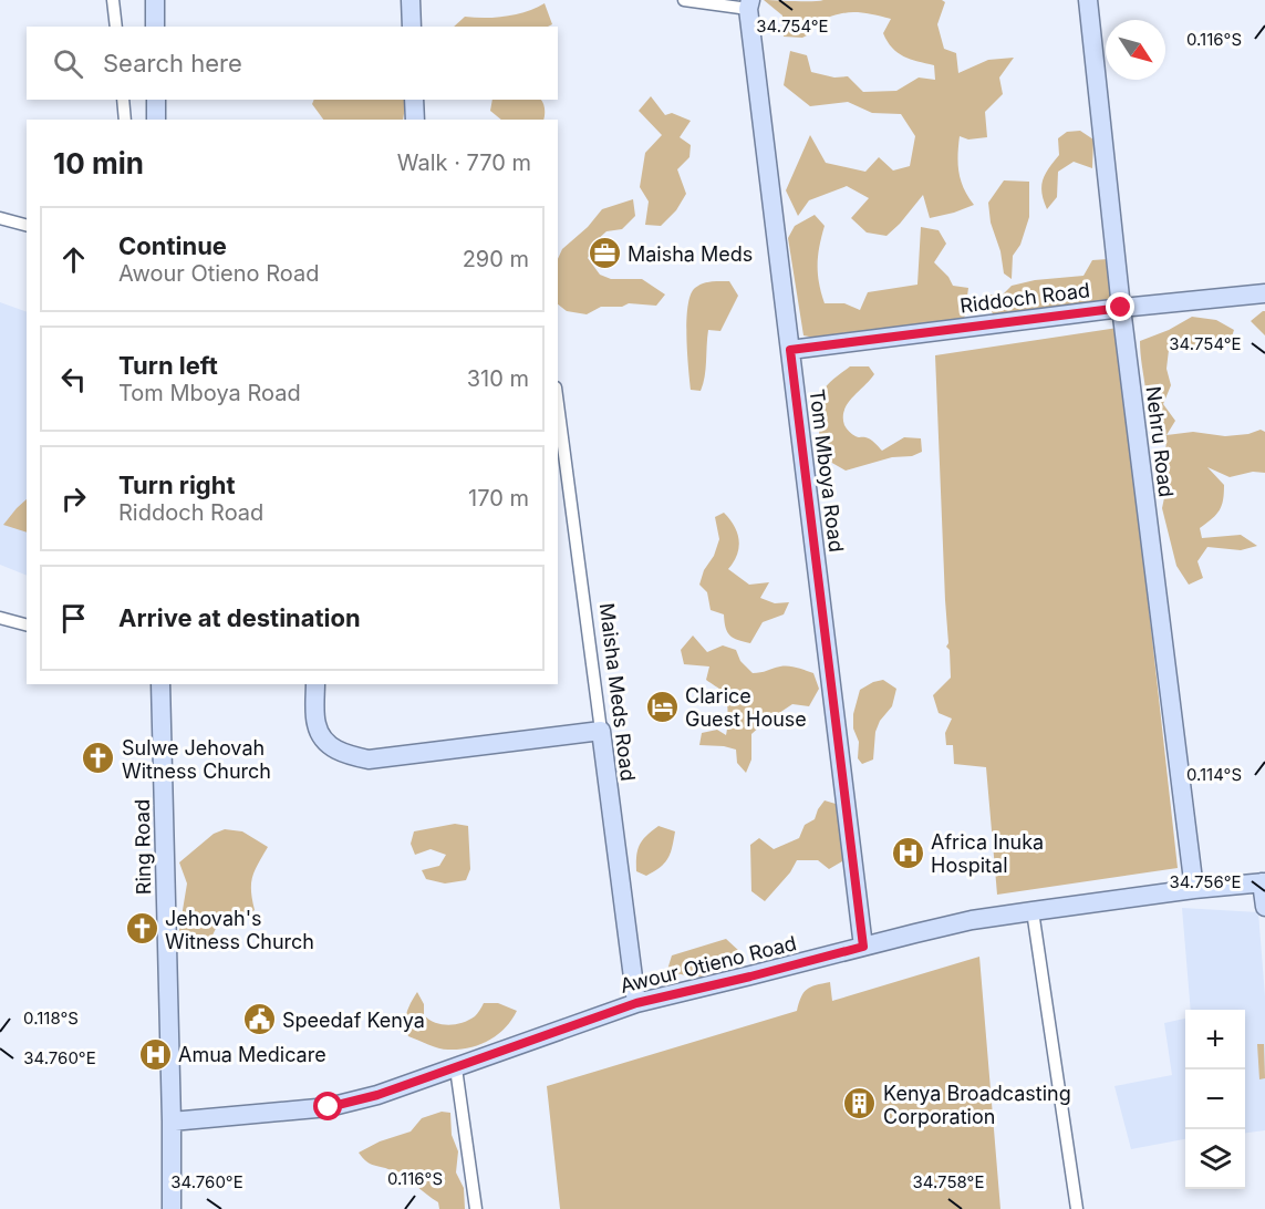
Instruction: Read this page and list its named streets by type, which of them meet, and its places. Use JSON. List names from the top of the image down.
{
  "streets": {
    "street": [
      "Riddoch Road",
      "Nehru Road",
      "Tom Mboya Road",
      "Maisha Meds Road",
      "Ring Road",
      "Awour Otieno Road"
    ]
  },
  "crossings": [
    ["Riddoch Road", "Nehru Road"],
    ["Riddoch Road", "Tom Mboya Road"],
    ["Nehru Road", "Awour Otieno Road"],
    ["Tom Mboya Road", "Awour Otieno Road"],
    ["Maisha Meds Road", "Awour Otieno Road"],
    ["Ring Road", "Awour Otieno Road"]
  ],
  "places": {
    "office": ["Maisha Meds"],
    "hotel": ["Clarice Guest House"],
    "church": ["Sulwe Jehovah Witness Church", "Jehovah's Witness Church"],
    "hospital": ["Africa Inuka Hospital", "Amua Medicare"],
    "public building": ["Speedaf Kenya"],
    "building": ["Kenya Broadcasting Corporation"]
  },
  "north": "bottom right",
  "page": {
    "search": "Search here",
    "heading": ["10 min", "Walk · 770 m"],
    "list": [
      ["Continue", "Awour Otieno Road", "290 m"],
      ["Turn left", "Tom Mboya Road", "310 m"],
      ["Turn right", "Riddoch Road", "170 m"],
      "Arrive at destination"
    ],
    "map_buttons": ["+", "−"]
  },
  "coordinates": [
    "34.754°E",
    "0.116°S",
    "0.114°S",
    "34.756°E",
    "0.118°S",
    "34.760°E",
    "34.758°E"
  ]
}
